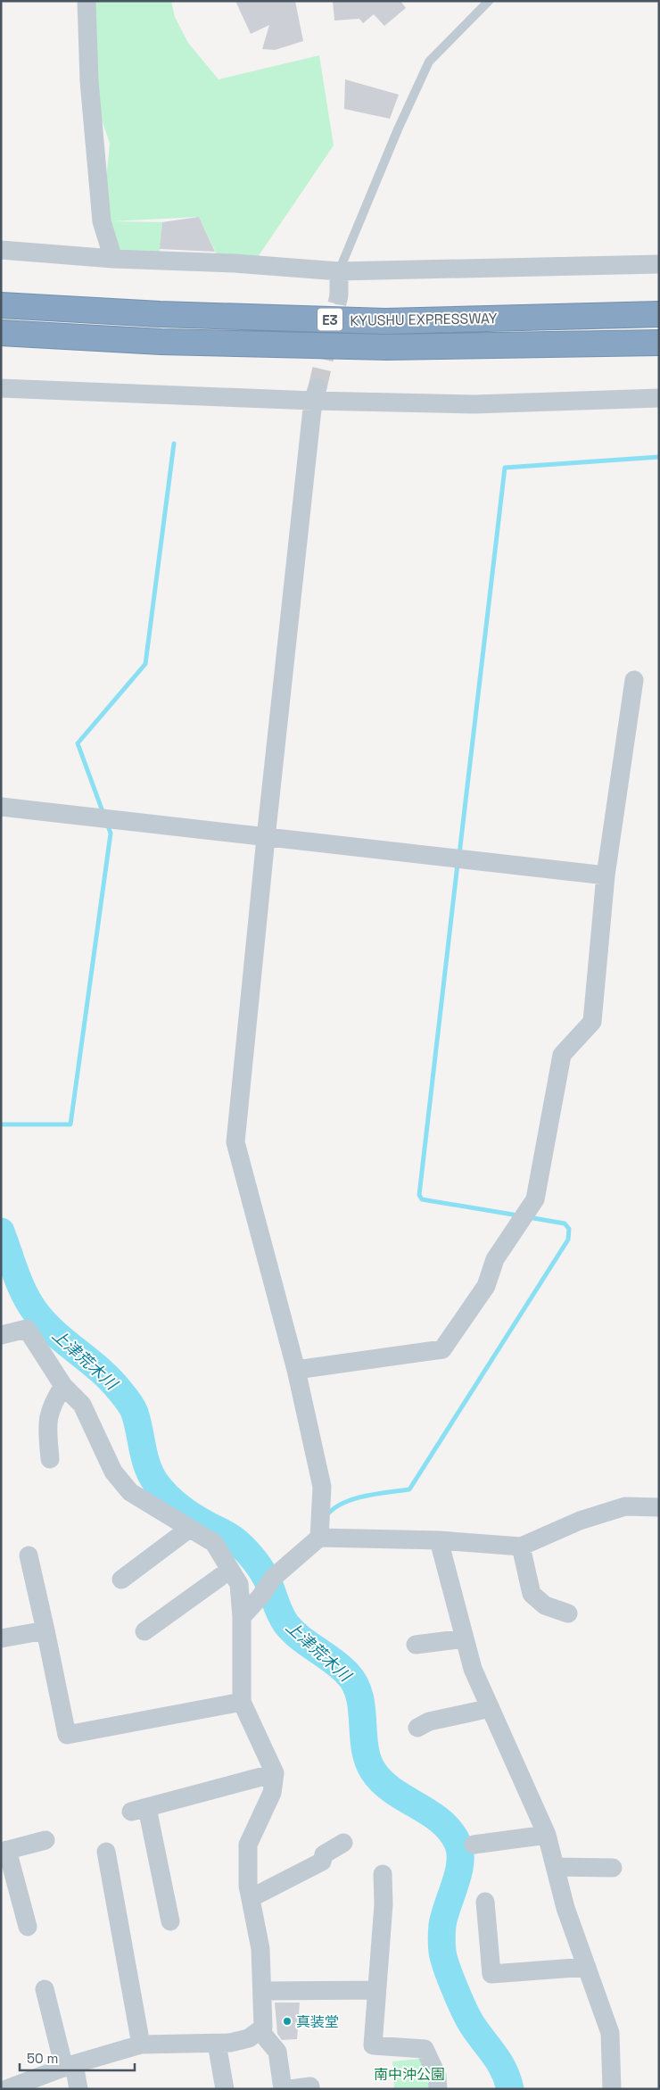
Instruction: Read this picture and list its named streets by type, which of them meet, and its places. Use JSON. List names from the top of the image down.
{
  "streets": {
    "highway": ["E3", "KYUSHU EXPRESSWAY"]
  },
  "water": ["上津荒木川"],
  "parks": ["南中沖公園"],
  "places": ["真装堂"],
  "scale_bar": "50 m"
}
